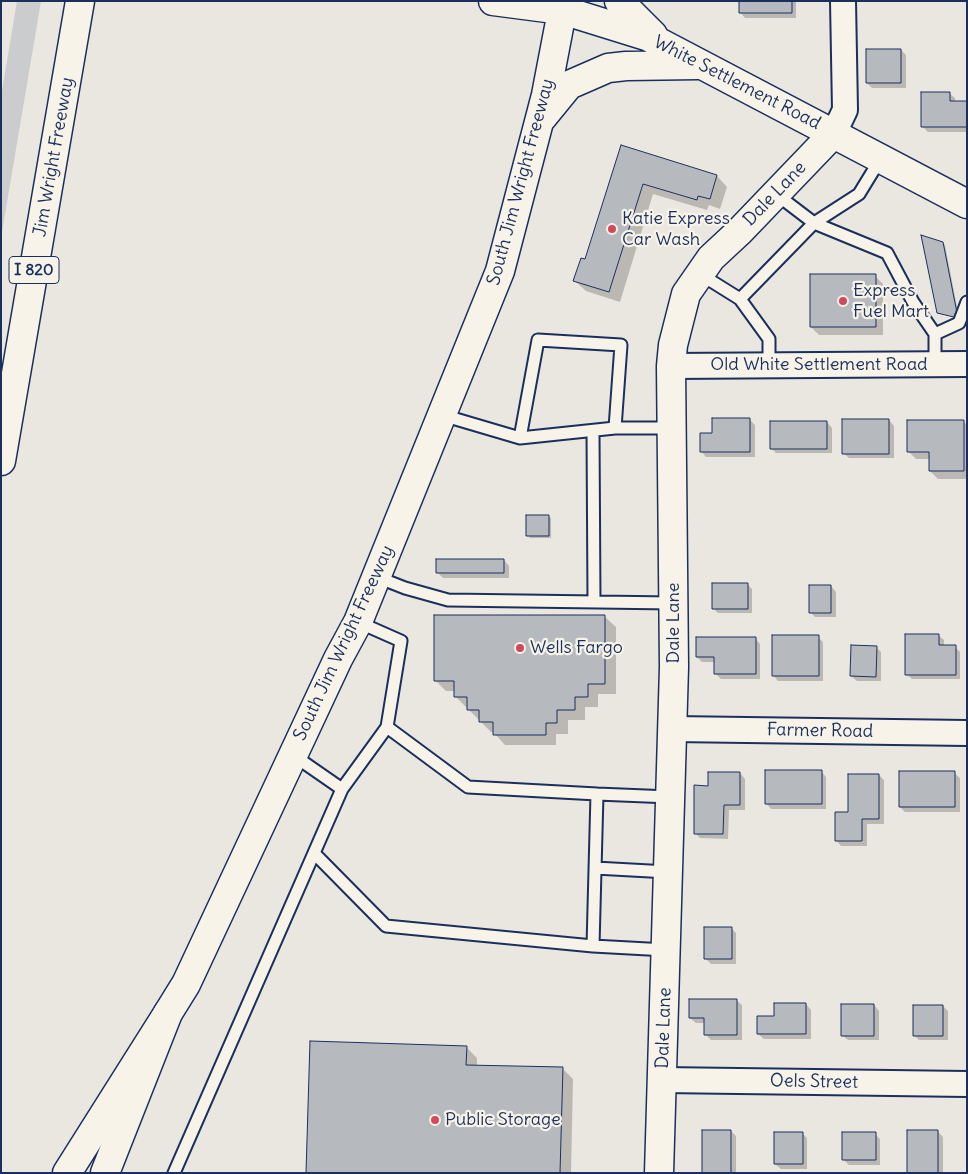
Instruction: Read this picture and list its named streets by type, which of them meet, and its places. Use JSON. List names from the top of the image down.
{
  "streets": {
    "main road": [
      "White Settlement Road",
      "Jim Wright Freeway",
      "South Jim Wright Freeway",
      "Dale Lane",
      "I 820"
    ],
    "street": ["Old White Settlement Road", "Farmer Road", "Oels Street"]
  },
  "crossings": [
    ["White Settlement Road", "South Jim Wright Freeway"],
    ["White Settlement Road", "Dale Lane"],
    ["Dale Lane", "Old White Settlement Road"],
    ["Dale Lane", "Farmer Road"],
    ["Dale Lane", "Oels Street"]
  ],
  "places": [
    "Katie Express Car Wash",
    "Express Fuel Mart",
    "Wells Fargo",
    "Public Storage"
  ]
}
